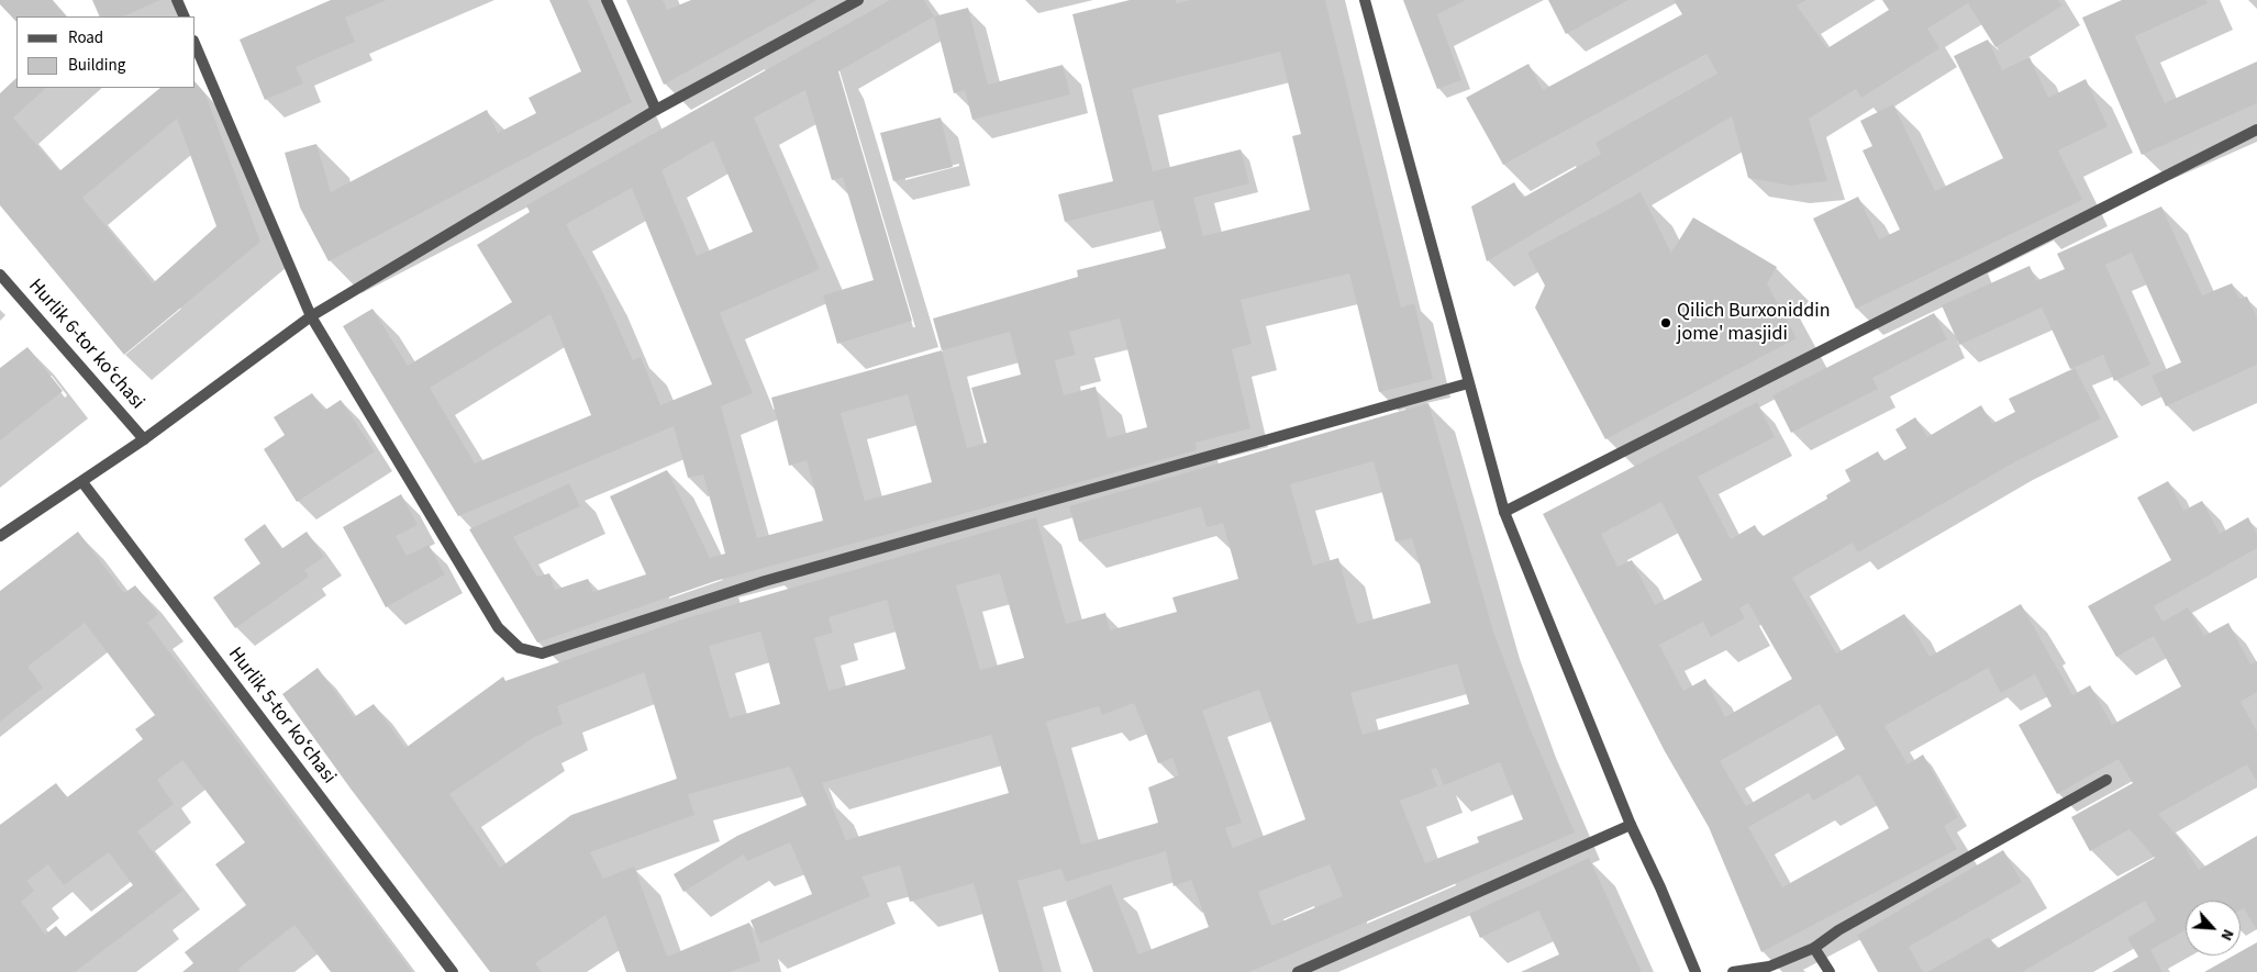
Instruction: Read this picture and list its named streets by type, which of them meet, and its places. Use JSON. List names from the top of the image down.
{
  "streets": {
    "street": ["Hurlik 6-tor koʻchasi", "Hurlik 5-tor koʻchasi"]
  },
  "places": ["Qilich Burxoniddin jome' masjidi"],
  "legend": ["Road", "Building"],
  "north": "bottom right"
}
